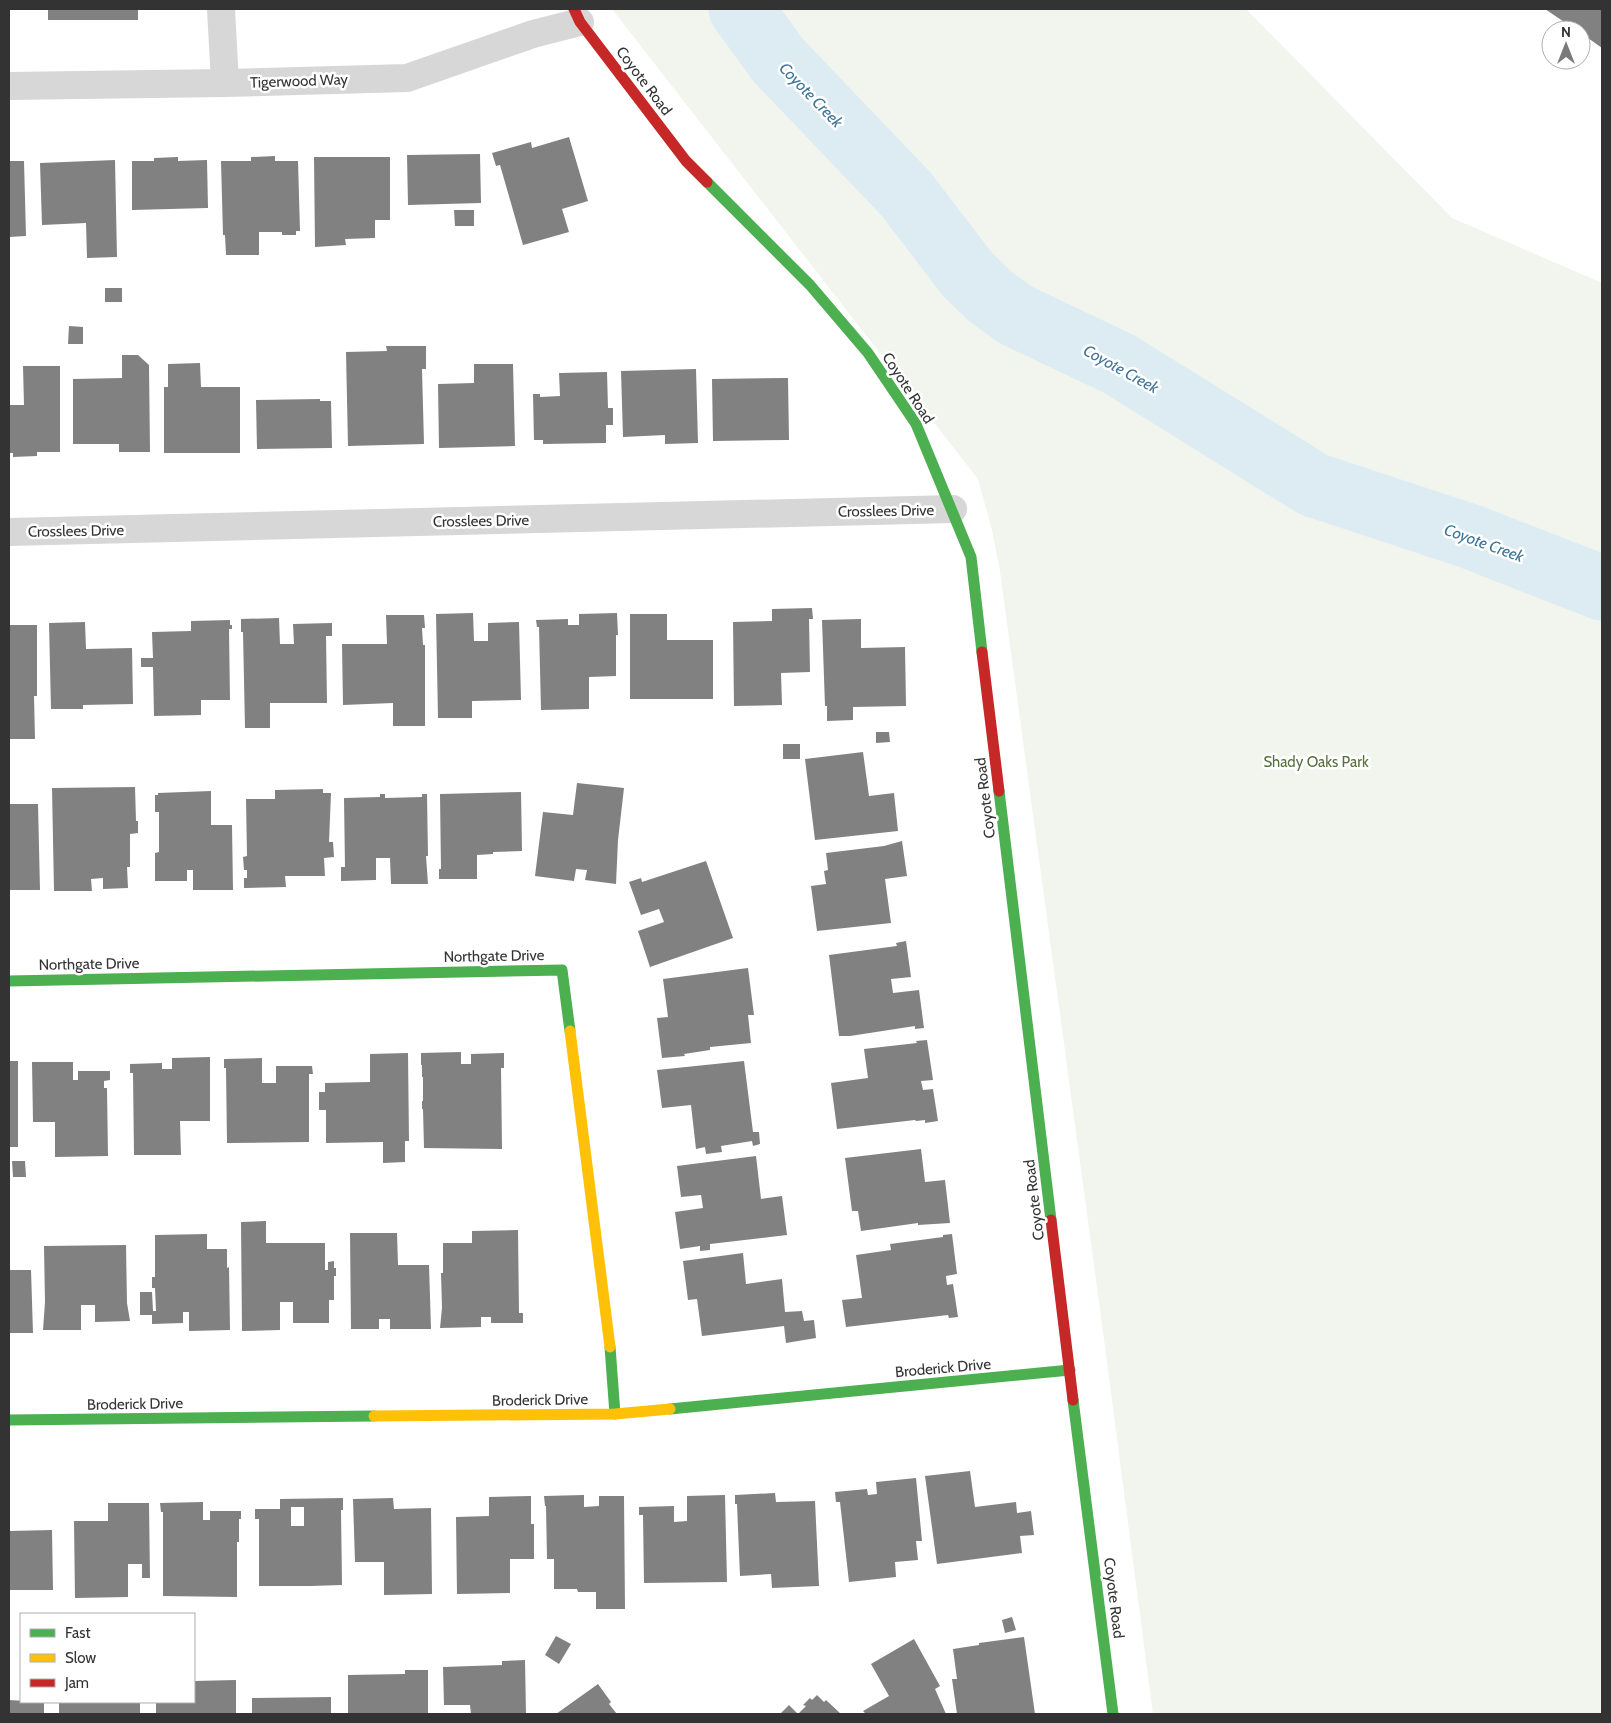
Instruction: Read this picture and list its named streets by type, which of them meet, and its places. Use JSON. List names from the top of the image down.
{
  "streets": {
    "street": [
      "Tigerwood Way",
      "Coyote Road",
      "Crosslees Drive",
      "Northgate Drive",
      "Broderick Drive"
    ]
  },
  "crossings": [
    ["Tigerwood Way", "Coyote Road"],
    ["Coyote Road", "Crosslees Drive"],
    ["Coyote Road", "Broderick Drive"],
    ["Northgate Drive", "Broderick Drive"]
  ],
  "water": ["Coyote Creek"],
  "parks": ["Shady Oaks Park"],
  "legend": ["Fast", "Slow", "Jam"],
  "north": "top"
}
